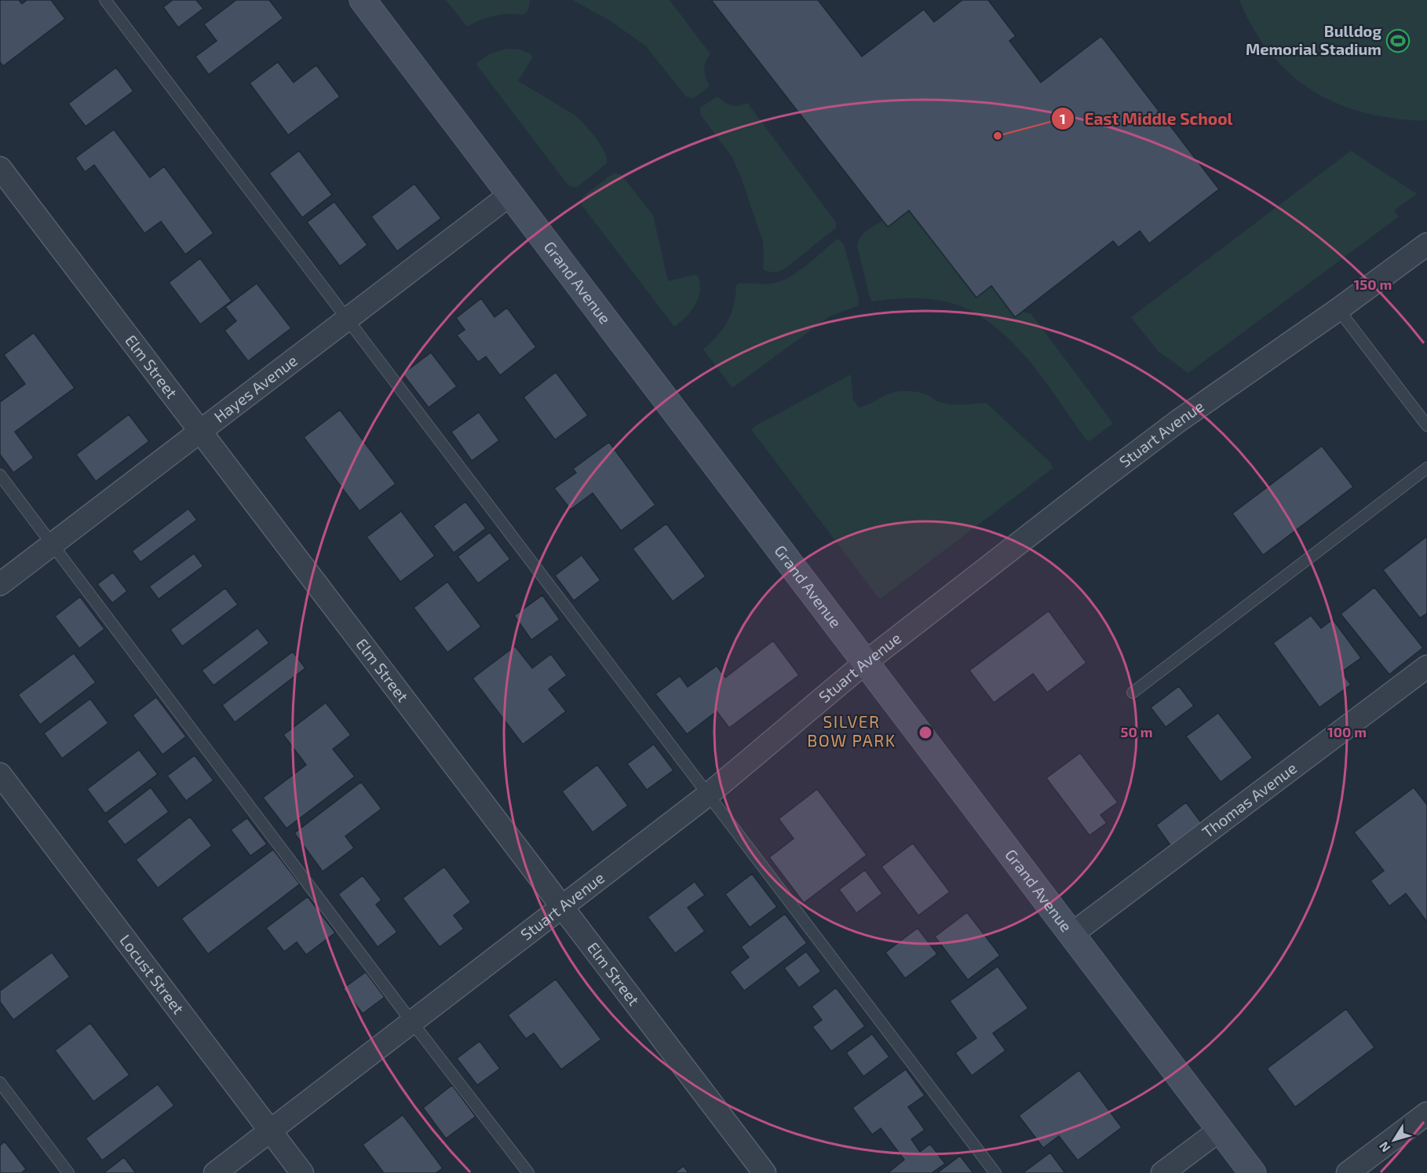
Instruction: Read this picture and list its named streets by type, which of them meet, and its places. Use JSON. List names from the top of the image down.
{
  "streets": {
    "main road": ["Grand Avenue"],
    "street": [
      "Elm Street",
      "Hayes Avenue",
      "Stuart Avenue",
      "Thomas Avenue",
      "Locust Street"
    ]
  },
  "crossings": [
    ["Grand Avenue", "Hayes Avenue"],
    ["Grand Avenue", "Stuart Avenue"],
    ["Grand Avenue", "Thomas Avenue"],
    ["Elm Street", "Hayes Avenue"],
    ["Elm Street", "Stuart Avenue"],
    ["Stuart Avenue", "Locust Street"]
  ],
  "districts": ["SILVER BOW PARK"],
  "places": {
    "sports": ["Bulldog Memorial Stadium"],
    "other": ["East Middle School"]
  },
  "north": "bottom left",
  "rings": ["150 m", "50 m", "100 m"]
}
